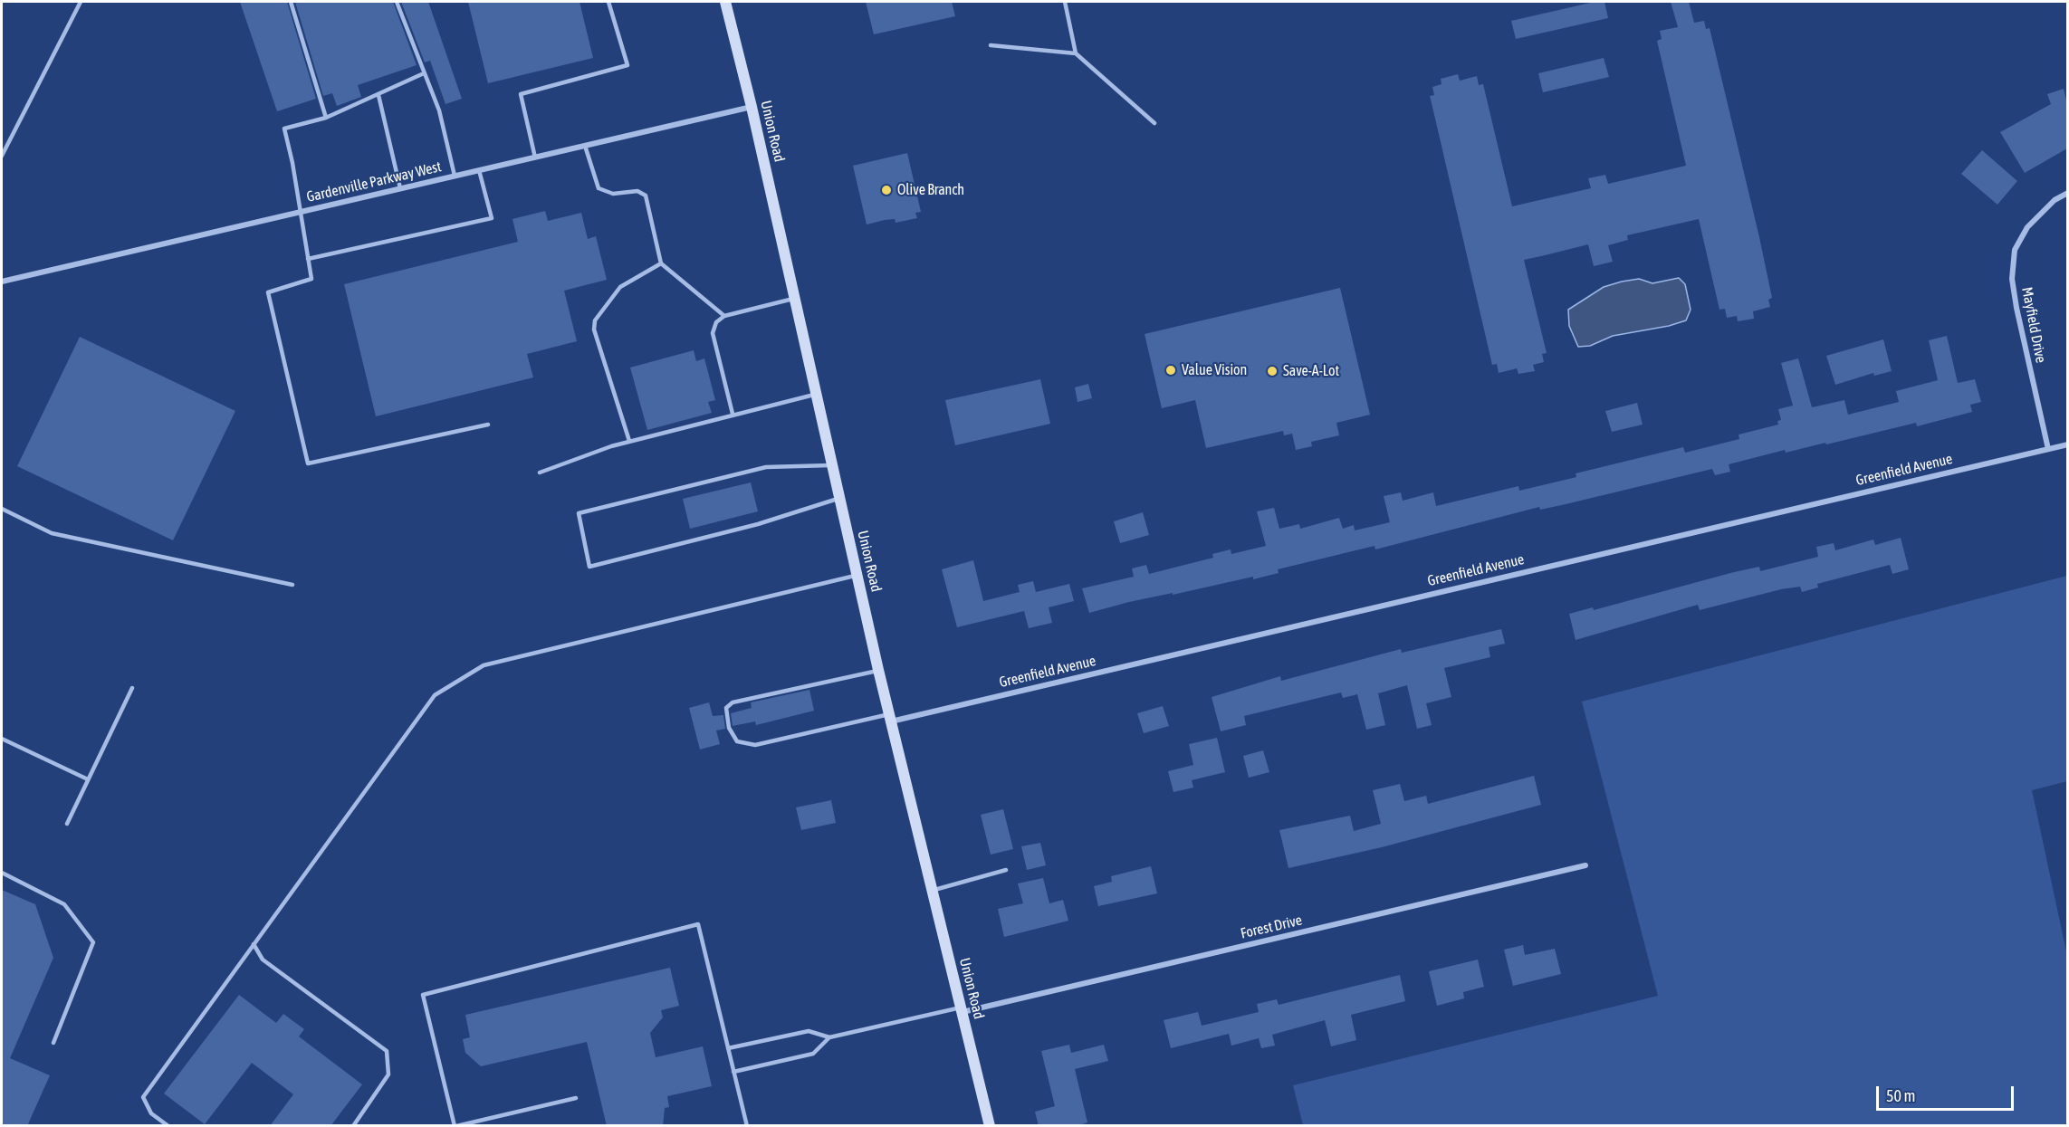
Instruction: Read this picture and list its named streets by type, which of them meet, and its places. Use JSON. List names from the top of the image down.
{
  "streets": {
    "main road": ["Union Road"],
    "street": [
      "Gardenville Parkway West",
      "Mayfield Drive",
      "Greenfield Avenue",
      "Forest Drive"
    ]
  },
  "crossings": [
    ["Union Road", "Gardenville Parkway West"],
    ["Union Road", "Greenfield Avenue"],
    ["Union Road", "Forest Drive"],
    ["Mayfield Drive", "Greenfield Avenue"]
  ],
  "places": ["Olive Branch", "Value Vision", "Save-A-Lot"],
  "scale_bar": "50 m"
}
